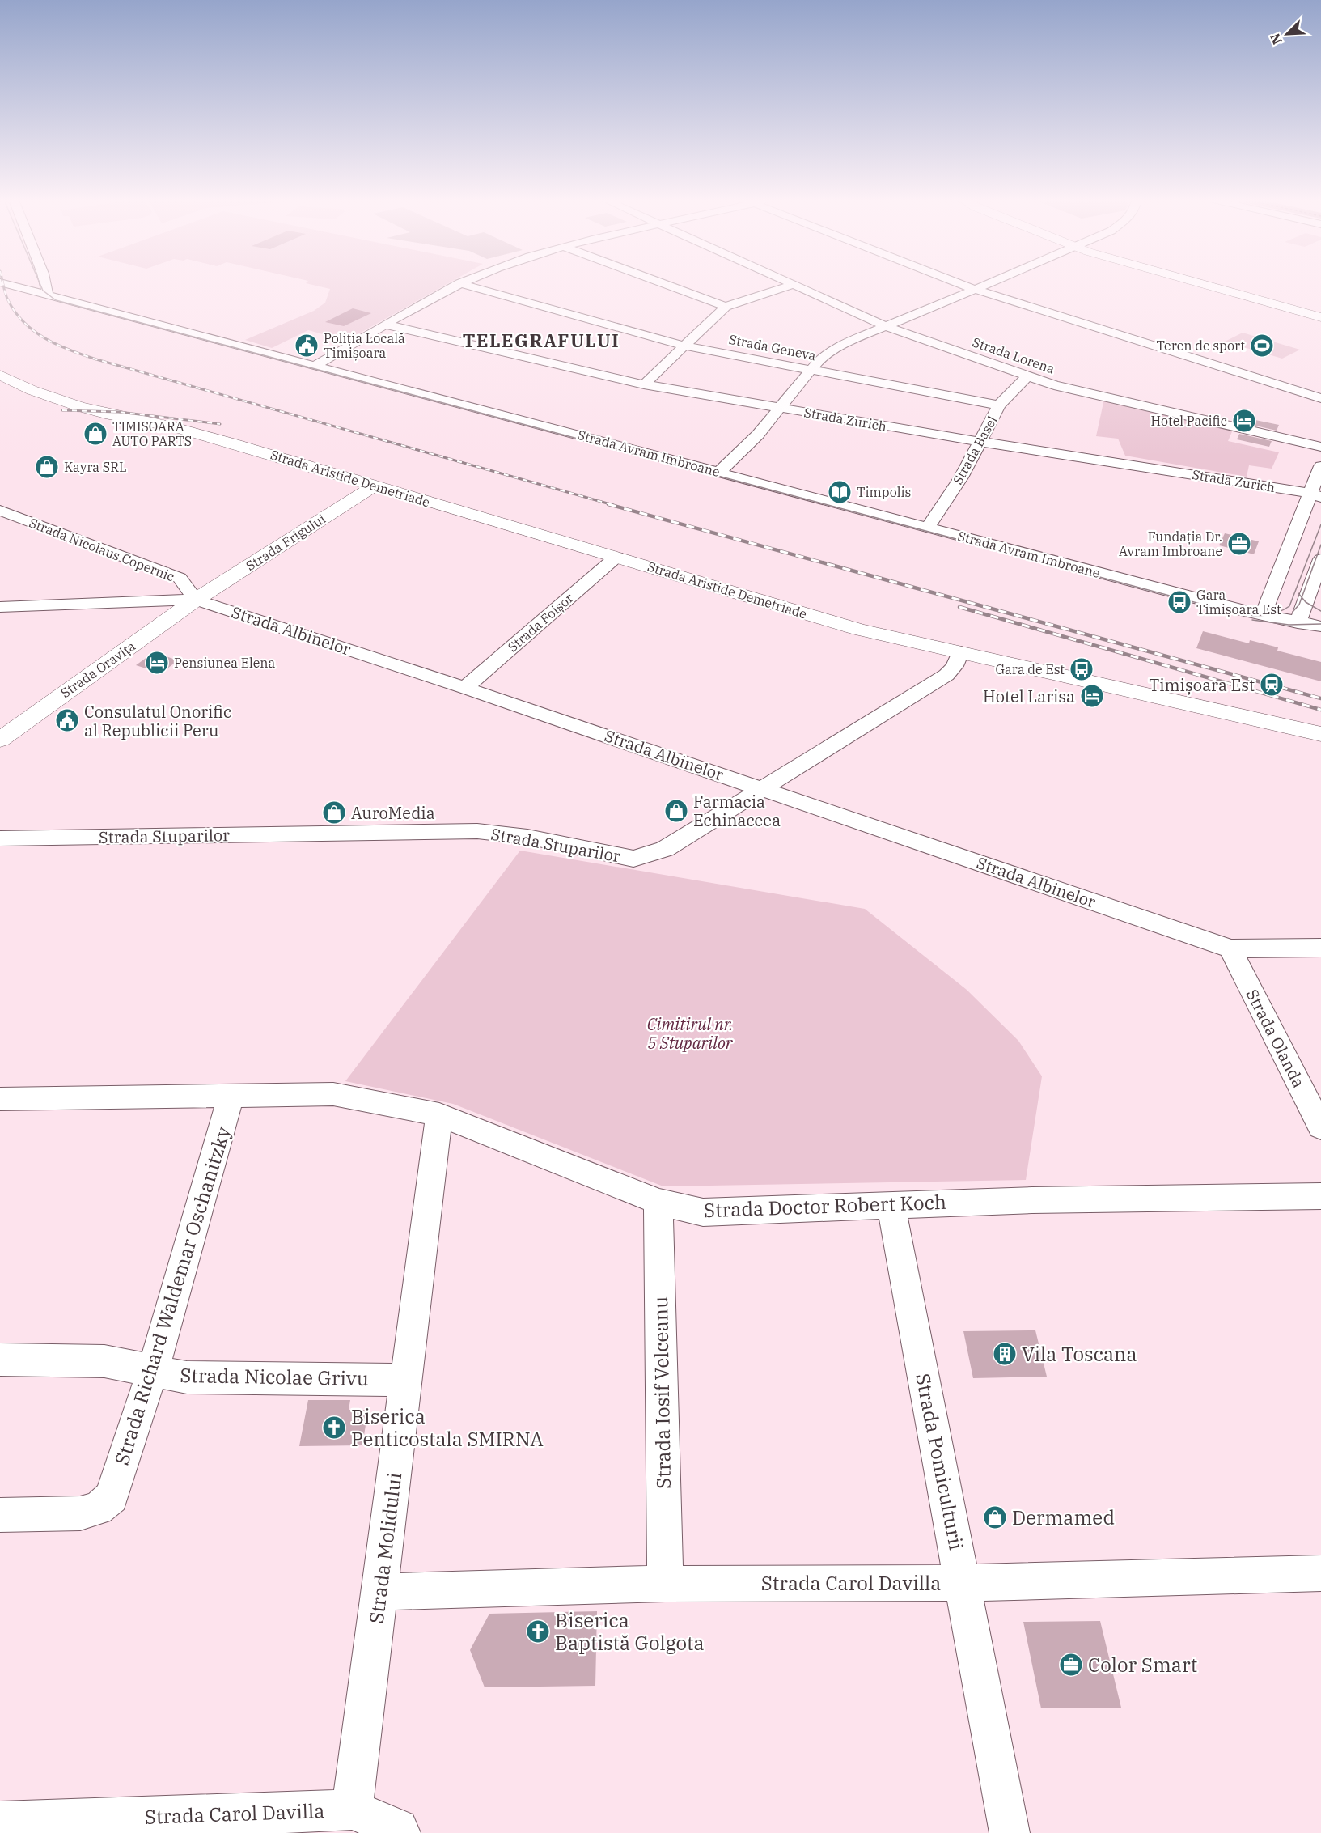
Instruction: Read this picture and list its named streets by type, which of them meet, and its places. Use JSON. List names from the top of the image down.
{
  "streets": {
    "main road": ["Strada Aristide Demetriade", "Strada Frigului", "Strada Oravița"],
    "street": [
      "Strada Geneva",
      "Strada Lorena",
      "Strada Zurich",
      "Strada Basel",
      "Strada Avram Imbroane",
      "Strada Nicolaus Copernic",
      "Strada Foișor",
      "Strada Albinelor",
      "Strada Stuparilor",
      "Strada Olanda",
      "Strada Doctor Robert Koch",
      "Strada Richard Waldemar Oschanitzky",
      "Strada Nicolae Grivu",
      "Strada Iosif Velceanu",
      "Strada Pomiculturii",
      "Strada Molidului",
      "Strada Carol Davilla"
    ]
  },
  "crossings": [
    ["Strada Geneva", "Strada Basel"],
    ["Strada Lorena", "Strada Basel"],
    ["Strada Zurich", "Strada Basel"],
    ["Strada Basel", "Strada Avram Imbroane"],
    ["Strada Aristide Demetriade", "Strada Frigului"],
    ["Strada Aristide Demetriade", "Strada Foișor"],
    ["Strada Aristide Demetriade", "Strada Stuparilor"],
    ["Strada Frigului", "Strada Nicolaus Copernic"],
    ["Strada Frigului", "Strada Albinelor"],
    ["Strada Frigului", "Strada Oravița"],
    ["Strada Nicolaus Copernic", "Strada Albinelor"],
    ["Strada Nicolaus Copernic", "Strada Oravița"],
    ["Strada Foișor", "Strada Albinelor"],
    ["Strada Albinelor", "Strada Oravița"],
    ["Strada Albinelor", "Strada Stuparilor"],
    ["Strada Albinelor", "Strada Olanda"],
    ["Strada Doctor Robert Koch", "Strada Richard Waldemar Oschanitzky"],
    ["Strada Doctor Robert Koch", "Strada Iosif Velceanu"],
    ["Strada Doctor Robert Koch", "Strada Pomiculturii"],
    ["Strada Doctor Robert Koch", "Strada Molidului"],
    ["Strada Richard Waldemar Oschanitzky", "Strada Nicolae Grivu"],
    ["Strada Nicolae Grivu", "Strada Molidului"],
    ["Strada Iosif Velceanu", "Strada Carol Davilla"],
    ["Strada Pomiculturii", "Strada Carol Davilla"],
    ["Strada Molidului", "Strada Carol Davilla"]
  ],
  "districts": ["TELEGRAFULUI"],
  "parks": ["Cimitirul nr. 5 Stuparilor"],
  "places": {
    "public building": ["Poliția Locală Timișoara", "Consulatul Onorific al Republicii Peru"],
    "sports": ["Teren de sport"],
    "hotel": ["Hotel Pacific", "Pensiunea Elena", "Hotel Larisa"],
    "shop": [
      "TIMISOARA AUTO PARTS",
      "Kayra SRL",
      "Farmacia Echinaceea",
      "AuroMedia",
      "Dermamed"
    ],
    "library": ["Timpolis"],
    "office": ["Fundația Dr. Avram Imbroane", "Color Smart"],
    "bus stop": ["Gara Timișoara Est", "Gara de Est"],
    "station": ["Timișoara Est"],
    "building": ["Vila Toscana"],
    "church": ["Biserica Penticostala SMIRNA", "Biserica Baptistă Golgota"]
  },
  "north": "bottom left"
}
